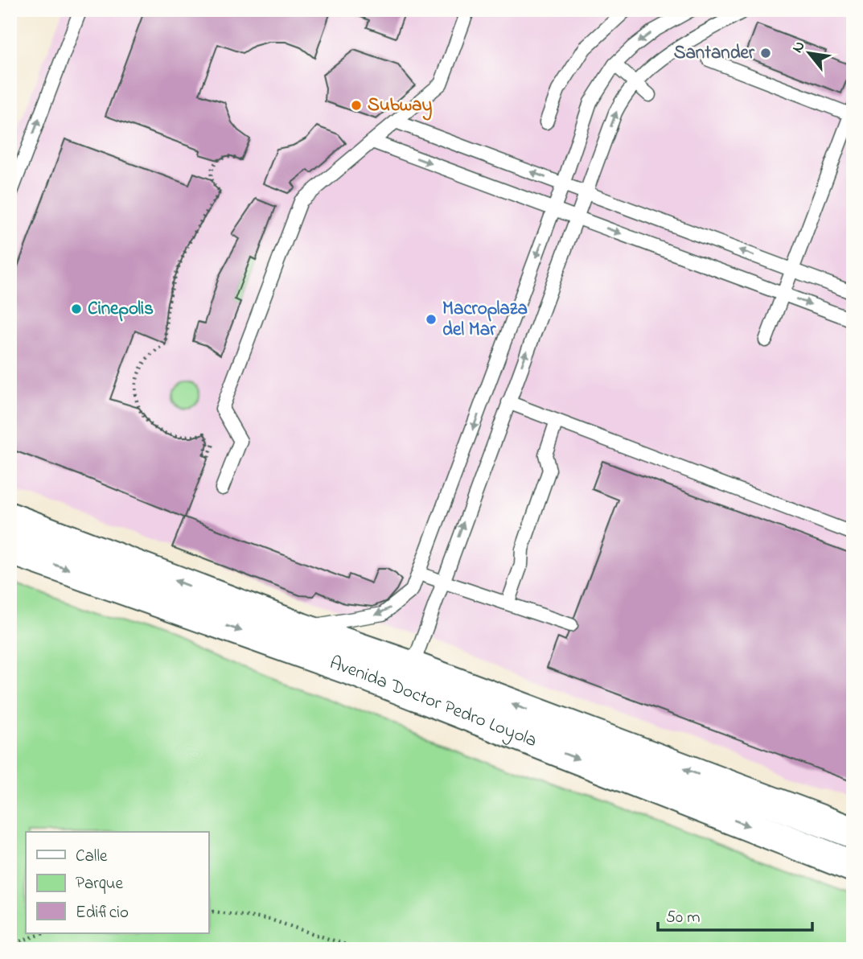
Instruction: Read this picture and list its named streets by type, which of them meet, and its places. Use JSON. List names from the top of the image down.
{
  "streets": {
    "main road": ["Avenida Doctor Pedro Loyola"]
  },
  "places": [
    "Santander",
    "Subway",
    "Cinepolis",
    "Macroplaza del Mar"
  ],
  "legend": ["Calle", "Parque", "Edificio"],
  "scale_bar": "50 m",
  "north": "top left"
}
